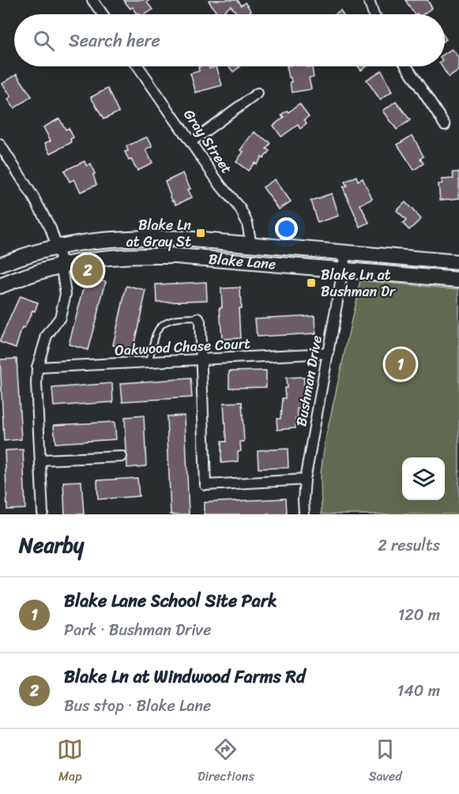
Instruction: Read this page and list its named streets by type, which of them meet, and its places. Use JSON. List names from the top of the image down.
{
  "streets": {
    "main road": ["Blake Lane"],
    "street": ["Gray Street", "Oakwood Chase Court", "Bushman Drive"]
  },
  "crossings": [
    ["Gray Street", "Blake Lane"],
    ["Blake Lane", "Bushman Drive"],
    ["Oakwood Chase Court", "Bushman Drive"]
  ],
  "places": {
    "transit": ["Blake Ln at Gray St", "Blake Ln at Bushman Dr"]
  },
  "page": {
    "search": "Search here",
    "pins": ["2", "1"],
    "heading": ["Nearby", "2 results"],
    "list": [
      {
        "mark": "1",
        "name": "Blake Lane School Site Park",
        "note": "Park · Bushman Drive",
        "value": "120 m"
      },
      {
        "mark": "2",
        "name": "Blake Ln at Windwood Farms Rd",
        "note": "Bus stop · Blake Lane",
        "value": "140 m"
      }
    ],
    "nav": ["Map", "Directions", "Saved"]
  }
}
